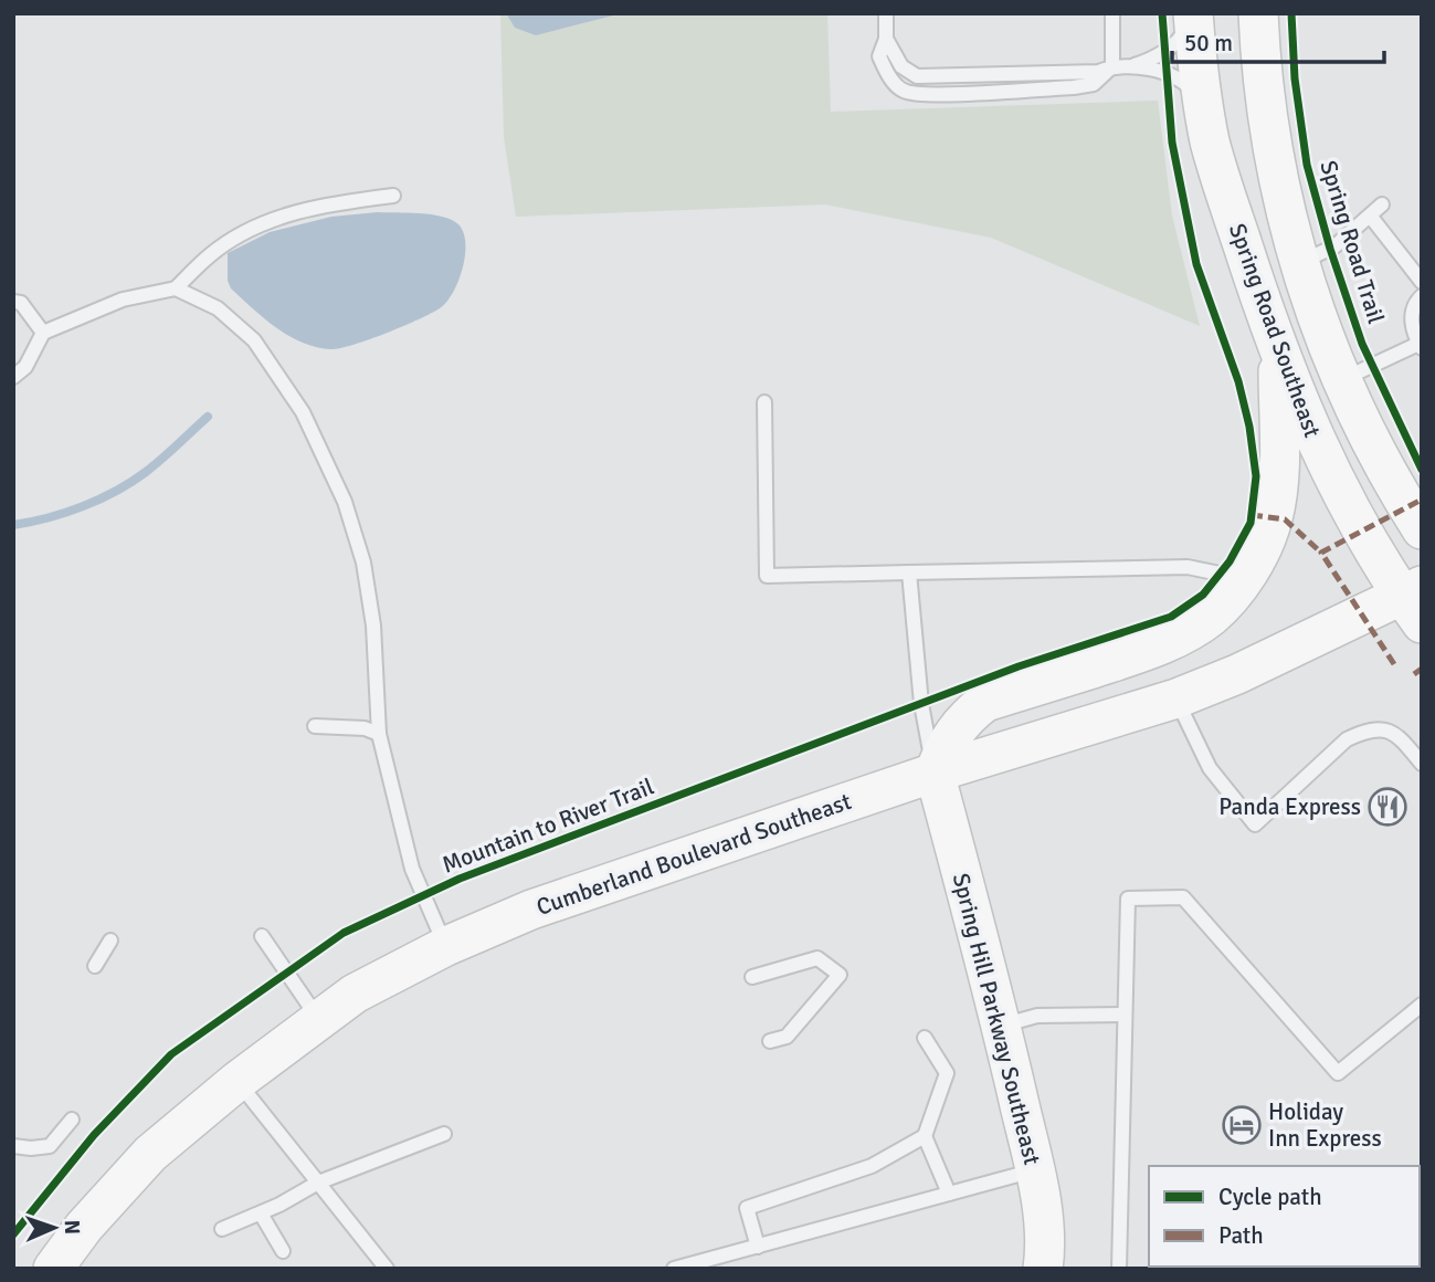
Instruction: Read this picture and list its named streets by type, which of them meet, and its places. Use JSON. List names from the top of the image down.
{
  "streets": {
    "main road": ["Spring Road Southeast", "Cumberland Boulevard Southeast", "Spring Hill Parkway Southeast"],
    "cycle path": ["Spring Road Trail", "Mountain to River Trail"]
  },
  "crossings": [
    ["Spring Road Southeast", "Cumberland Boulevard Southeast"],
    ["Cumberland Boulevard Southeast", "Spring Hill Parkway Southeast"]
  ],
  "places": {
    "restaurant": ["Panda Express"],
    "hotel": ["Holiday Inn Express"]
  },
  "legend": ["Cycle path", "Path"],
  "scale_bar": "50 m",
  "north": "right"
}
